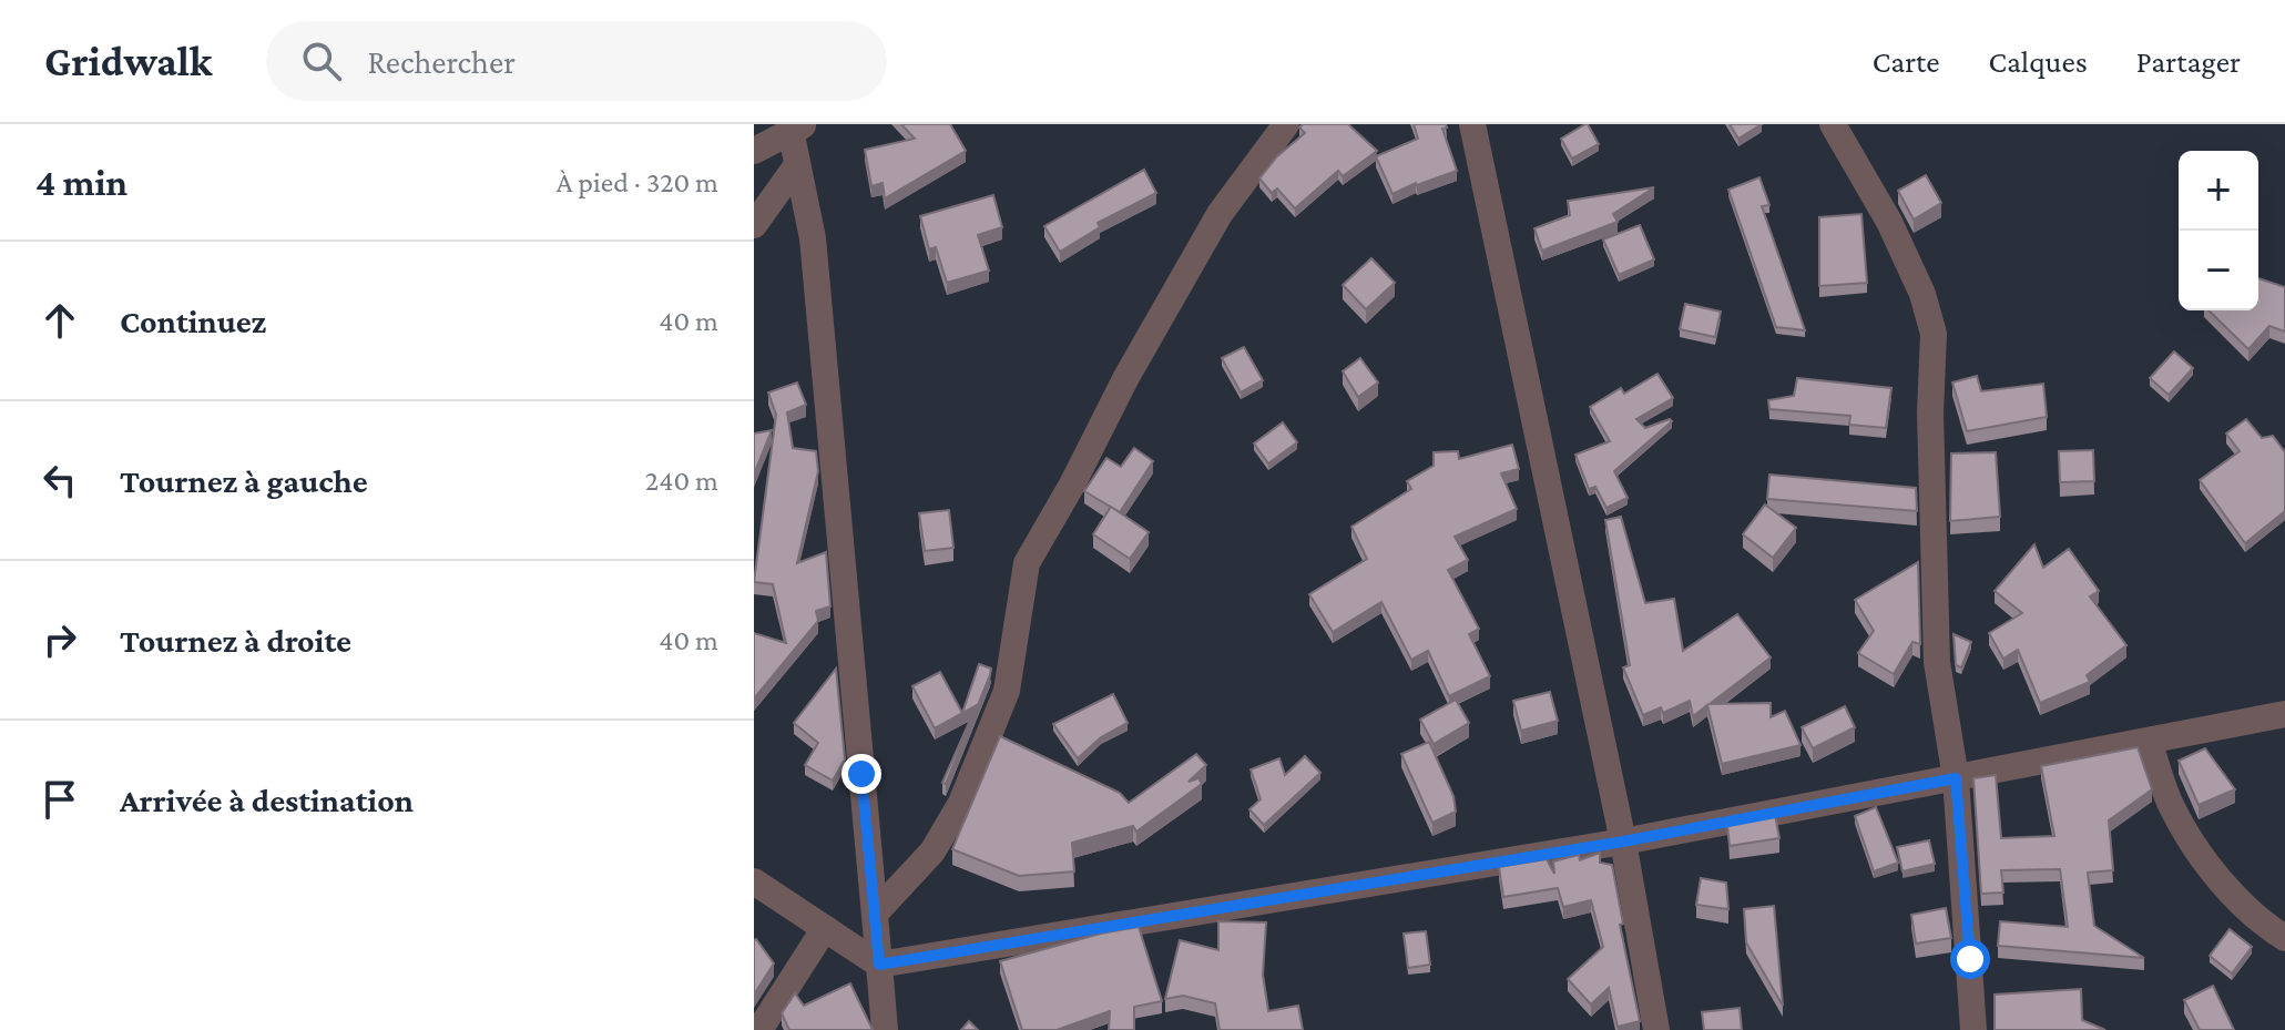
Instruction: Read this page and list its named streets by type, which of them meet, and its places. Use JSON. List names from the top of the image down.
{
  "page": {
    "header": "Gridwalk",
    "search": "Rechercher",
    "nav": ["Carte", "Calques", "Partager"],
    "heading": ["4 min", "À pied · 320 m"],
    "map_buttons": ["+", "−"],
    "list": [
      ["Continuez", "40 m"],
      ["Tournez à gauche", "240 m"],
      ["Tournez à droite", "40 m"],
      "Arrivée à destination"
    ]
  }
}
